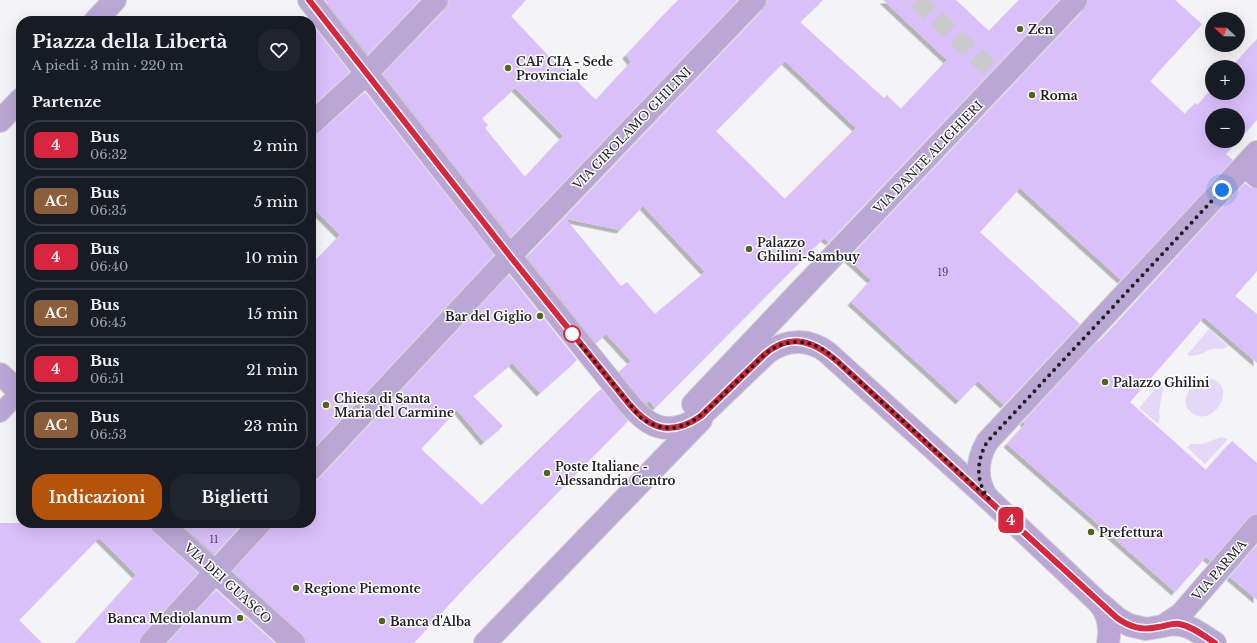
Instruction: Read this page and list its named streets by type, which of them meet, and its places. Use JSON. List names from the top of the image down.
{
  "streets": {
    "street": [
      "VIA GIROLAMO GHILINI",
      "VIA DANTE ALIGHIERI",
      "VIA PARMA",
      "VIA DEI GUASCO"
    ]
  },
  "places": [
    "Zen",
    "CAF CIA - Sede Provinciale",
    "Roma",
    "Palazzo Ghilini-Sambuy",
    "Bar del Giglio",
    "Palazzo Ghilini",
    "Chiesa di Santa Maria del Carmine",
    "Poste Italiane - Alessandria Centro",
    "Prefettura",
    "Regione Piemonte",
    "Banca Mediolanum",
    "Banca d'Alba"
  ],
  "lines": ["bus line 4"],
  "house_numbers": ["19", "11"],
  "north": "left",
  "page": {
    "on_map": "4",
    "map_buttons": ["+", "−"],
    "heading": [
      ["Piazza della Libertà", "A piedi · 3 min · 220 m"],
      "Partenze"
    ],
    "list": [
      {
        "mark": "4",
        "name": "Bus",
        "note": "06:32",
        "value": "2 min"
      },
      {
        "mark": "AC",
        "name": "Bus",
        "note": "06:35",
        "value": "5 min"
      },
      {
        "mark": "4",
        "name": "Bus",
        "note": "06:40",
        "value": "10 min"
      },
      {
        "mark": "AC",
        "name": "Bus",
        "note": "06:45",
        "value": "15 min"
      },
      {
        "mark": "4",
        "name": "Bus",
        "note": "06:51",
        "value": "21 min"
      },
      {
        "mark": "AC",
        "name": "Bus",
        "note": "06:53",
        "value": "23 min"
      }
    ],
    "buttons": ["Indicazioni", "Biglietti"]
  }
}
